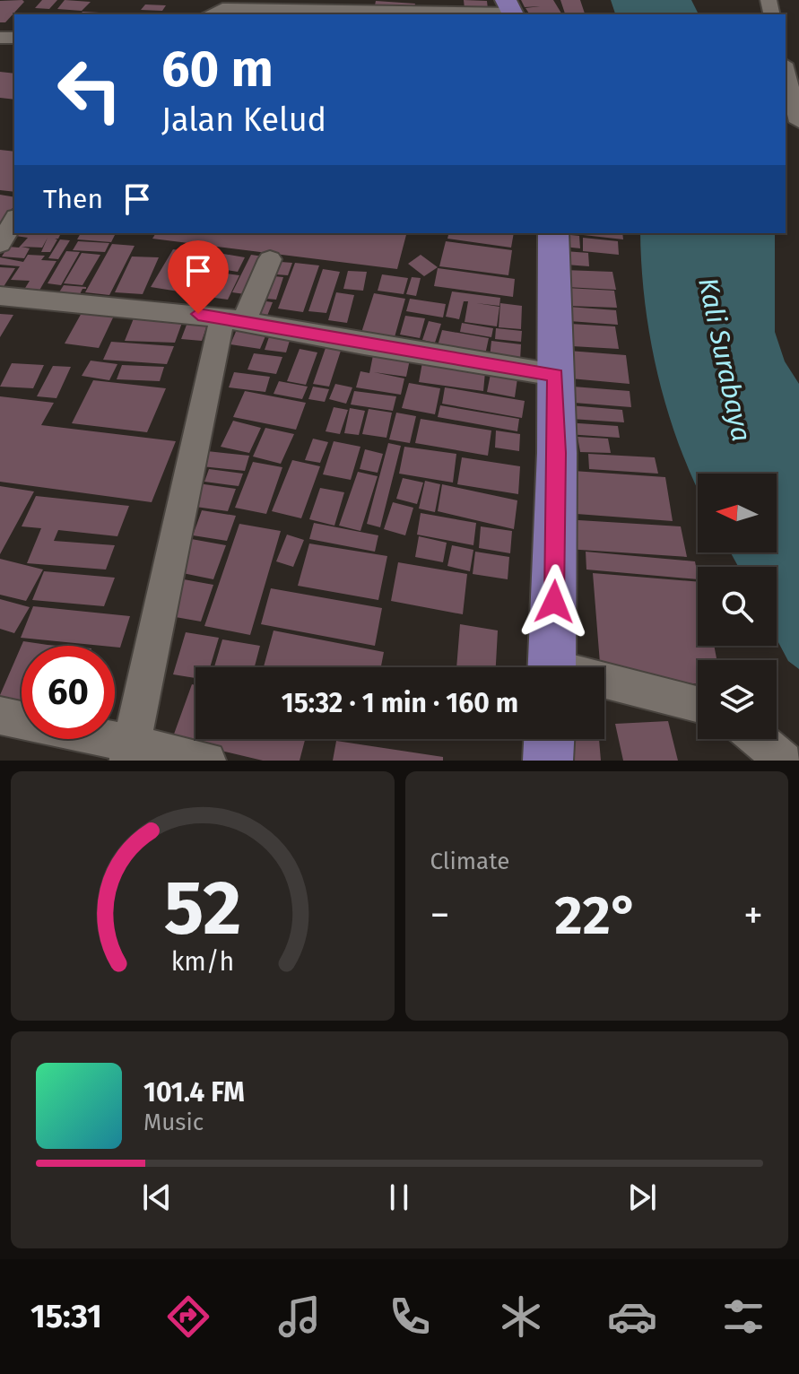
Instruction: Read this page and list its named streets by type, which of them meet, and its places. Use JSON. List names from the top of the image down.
{
  "water": ["Kali Surabaya"],
  "north": "left",
  "page": {
    "turn": ["60 m", "Jalan Kelud"],
    "then": "Then",
    "limit": "60",
    "trip": "15:32 · 1 min · 160 m",
    "tile": "Climate",
    "heat": ["−", "22°", "+"],
    "song": ["101.4 FM", "Music"],
    "tabs": "15:31",
    "gauge": ["52", "km/h"]
  }
}
